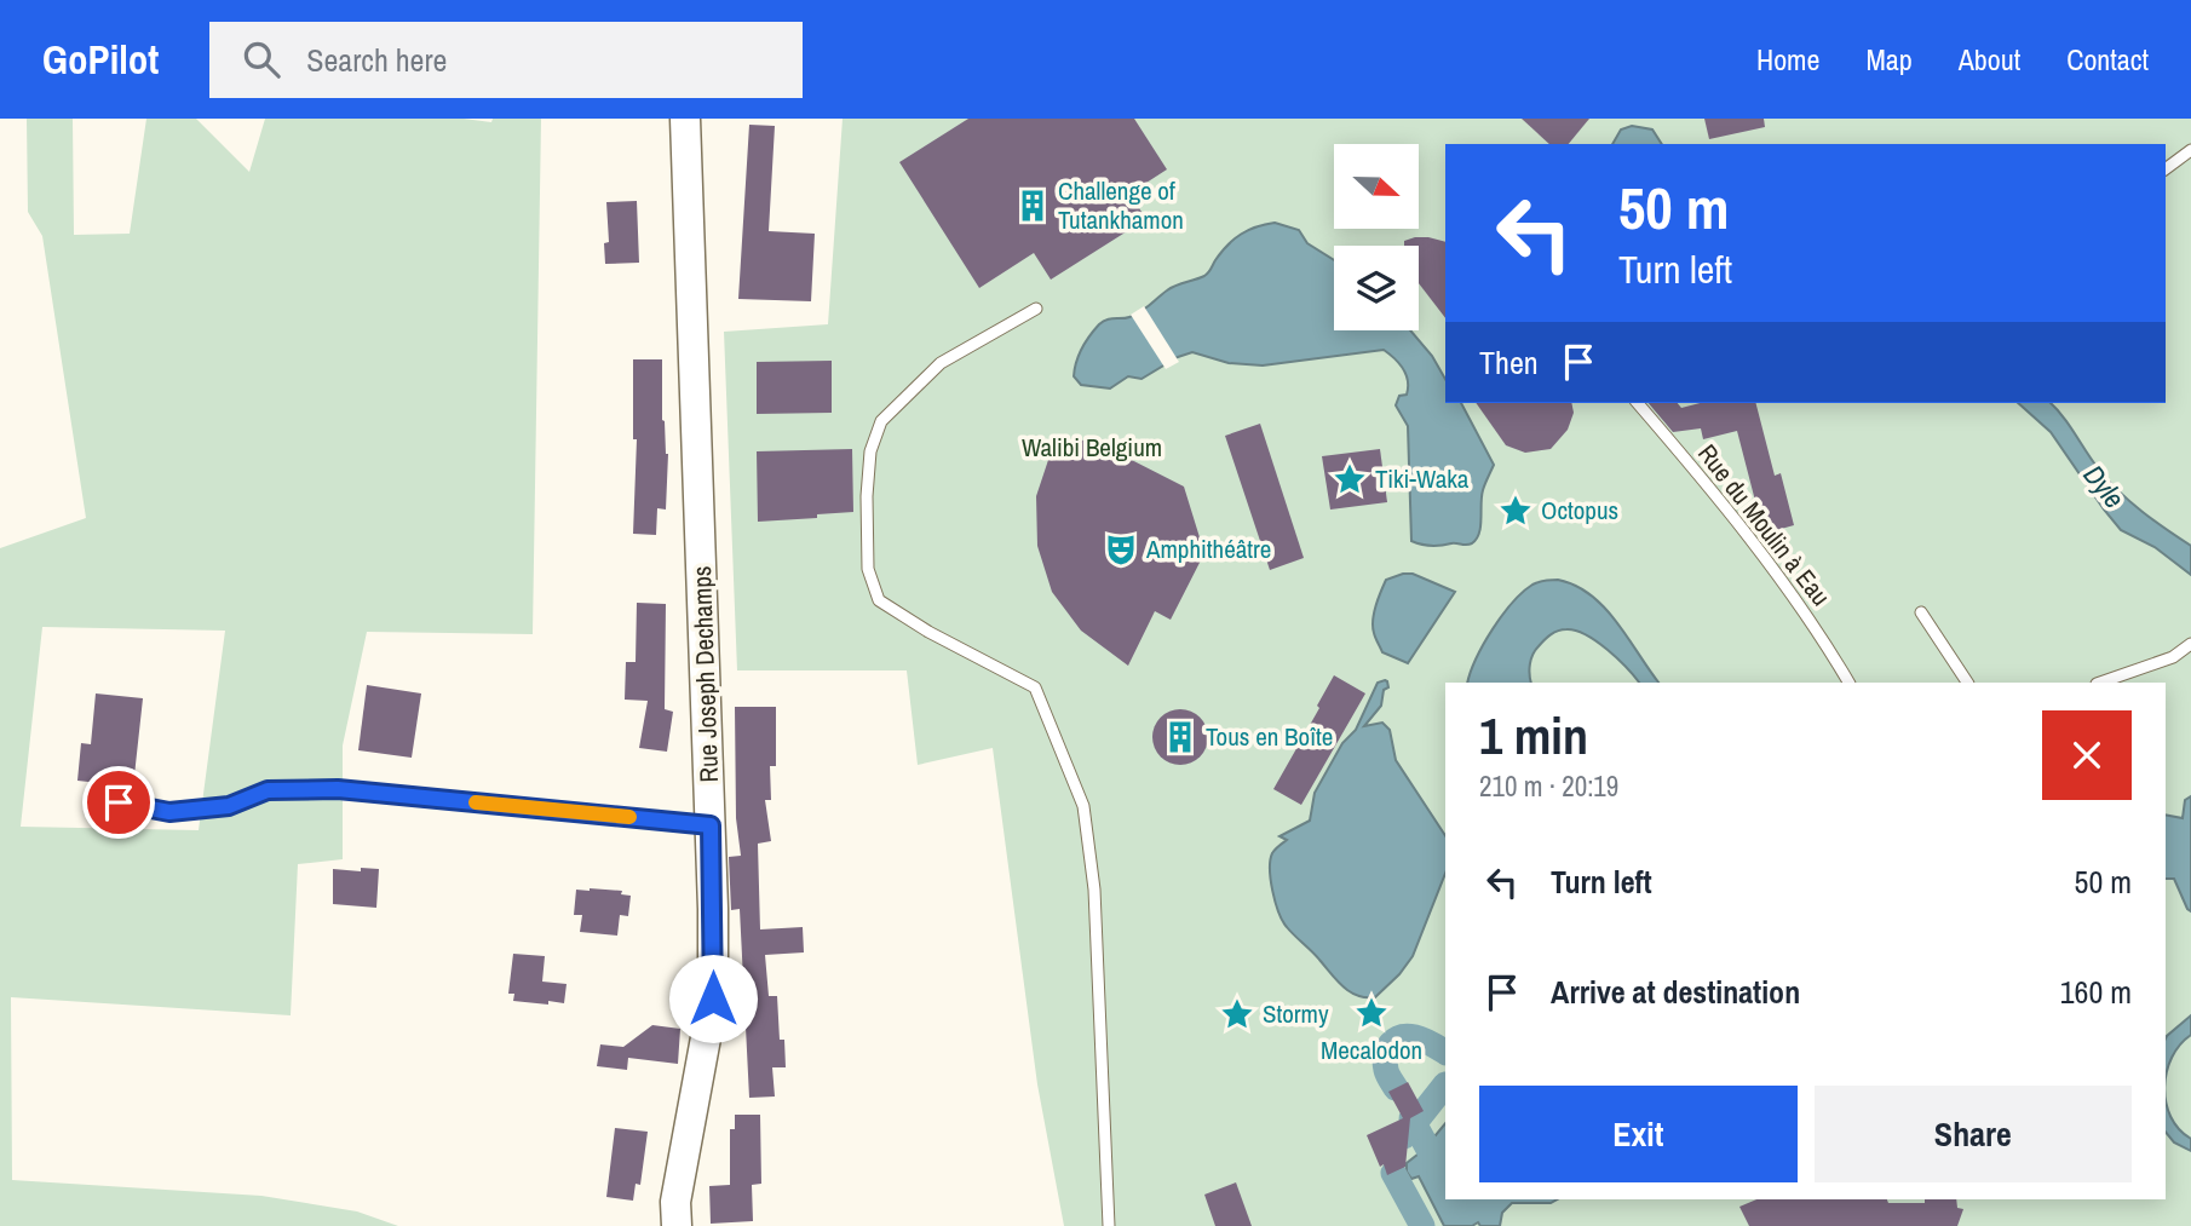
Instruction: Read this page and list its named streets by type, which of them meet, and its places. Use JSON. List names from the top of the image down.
{
  "streets": {
    "street": ["Rue Joseph Dechamps"],
    "lane": ["Rue du Moulin à Eau"]
  },
  "water": ["Dyle"],
  "parks": ["Walibi Belgium"],
  "places": {
    "building": ["Challenge of Tutankhamon", "Tous en Boîte"],
    "place": [
      "Tiki-Waka",
      "Octopus",
      "Mecalodon",
      "Stormy"
    ],
    "theatre": ["Amphithéâtre"]
  },
  "north": "right",
  "page": {
    "header": "GoPilot",
    "search": "Search here",
    "nav": [
      "Home",
      "Map",
      "About",
      "Contact"
    ],
    "turn": ["50 m", "Turn left"],
    "then": "Then",
    "heading": ["1 min", "210 m · 20:19"],
    "list": [
      {
        "name": "Turn left",
        "value": "50 m"
      },
      {
        "name": "Arrive at destination",
        "value": "160 m"
      }
    ],
    "buttons": ["Exit", "Share"]
  }
}
